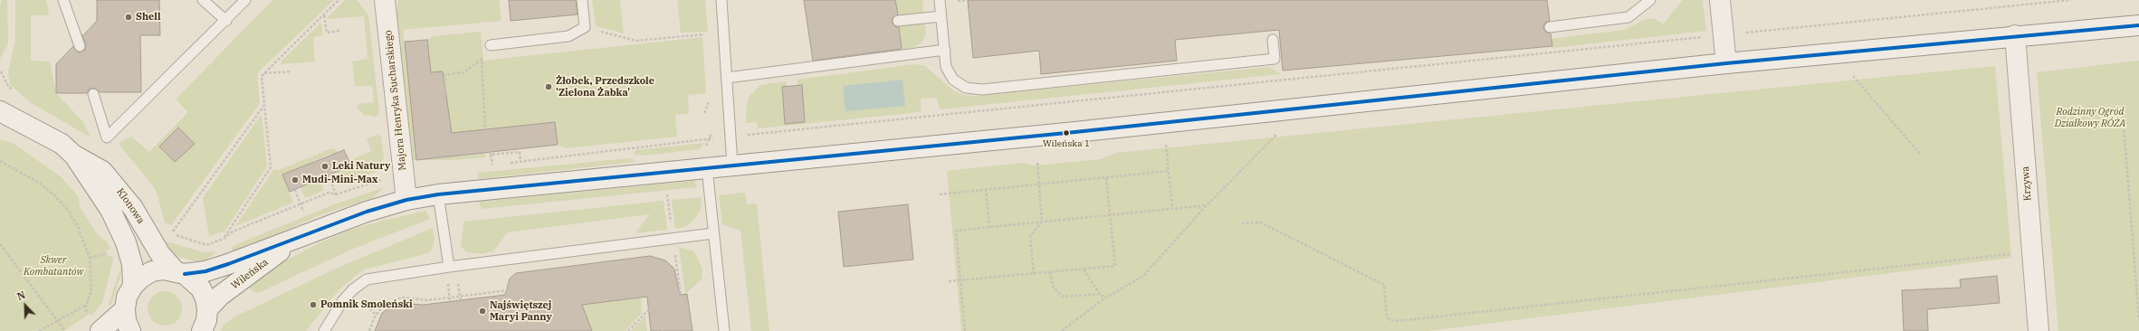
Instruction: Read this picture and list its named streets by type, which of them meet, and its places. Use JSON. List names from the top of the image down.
{
  "streets": {
    "street": [
      "Majora Henryka Sucharskiego",
      "Krzywa",
      "Klonowa",
      "Wileńska"
    ]
  },
  "crossings": [
    ["Majora Henryka Sucharskiego", "Wileńska"],
    ["Krzywa", "Wileńska"],
    ["Klonowa", "Wileńska"]
  ],
  "parks": ["Rodzinny Ogród Działkowy RÓŻA", "Skwer Kombatantów"],
  "places": [
    "Shell",
    "Żłobek, Przedszkole 'Zielona Żabka'",
    "Wileńska 1",
    "Leki Natury",
    "Mudi-Mini-Max",
    "Pomnik Smoleński",
    "Najświętszej Maryi Panny"
  ],
  "north": "top left"
}
